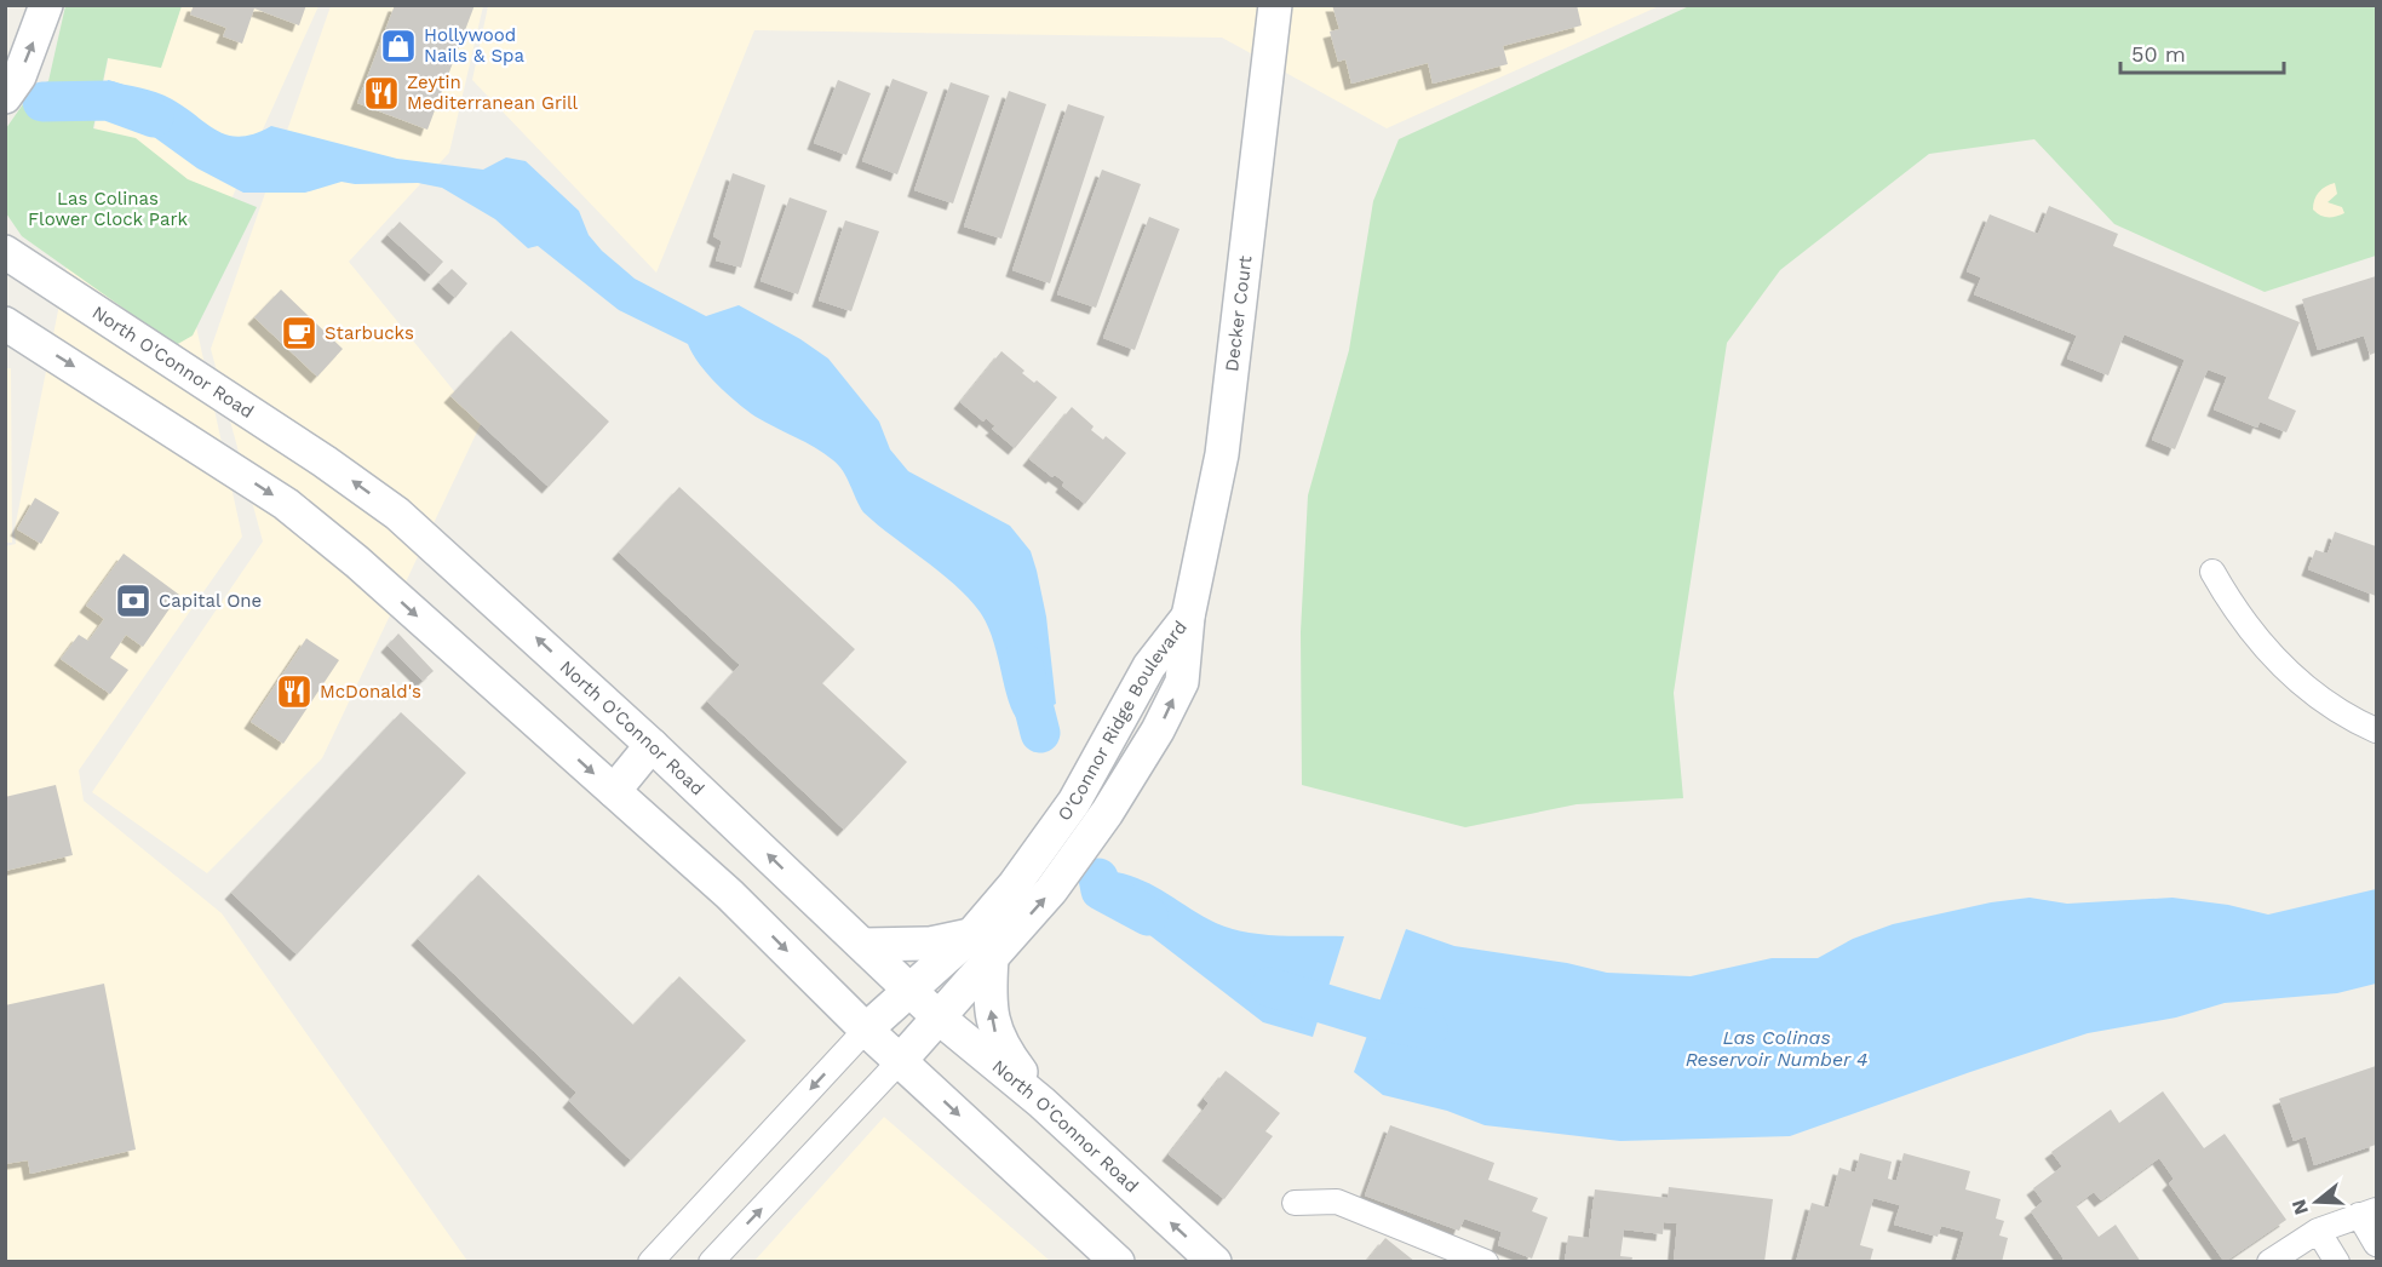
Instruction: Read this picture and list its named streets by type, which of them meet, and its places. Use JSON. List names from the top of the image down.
{
  "streets": {
    "main road": ["Decker Court", "North O'Connor Road", "O'Connor Ridge Boulevard"]
  },
  "crossings": [
    ["Decker Court", "O'Connor Ridge Boulevard"],
    ["North O'Connor Road", "O'Connor Ridge Boulevard"]
  ],
  "water": ["Las Colinas Reservoir Number 4"],
  "parks": ["Las Colinas Flower Clock Park"],
  "places": {
    "shop": ["Hollywood Nails & Spa"],
    "restaurant": ["Zeytin Mediterranean Grill", "McDonald's"],
    "cafe": ["Starbucks"],
    "bank": ["Capital One"]
  },
  "scale_bar": "50 m",
  "north": "left"
}
